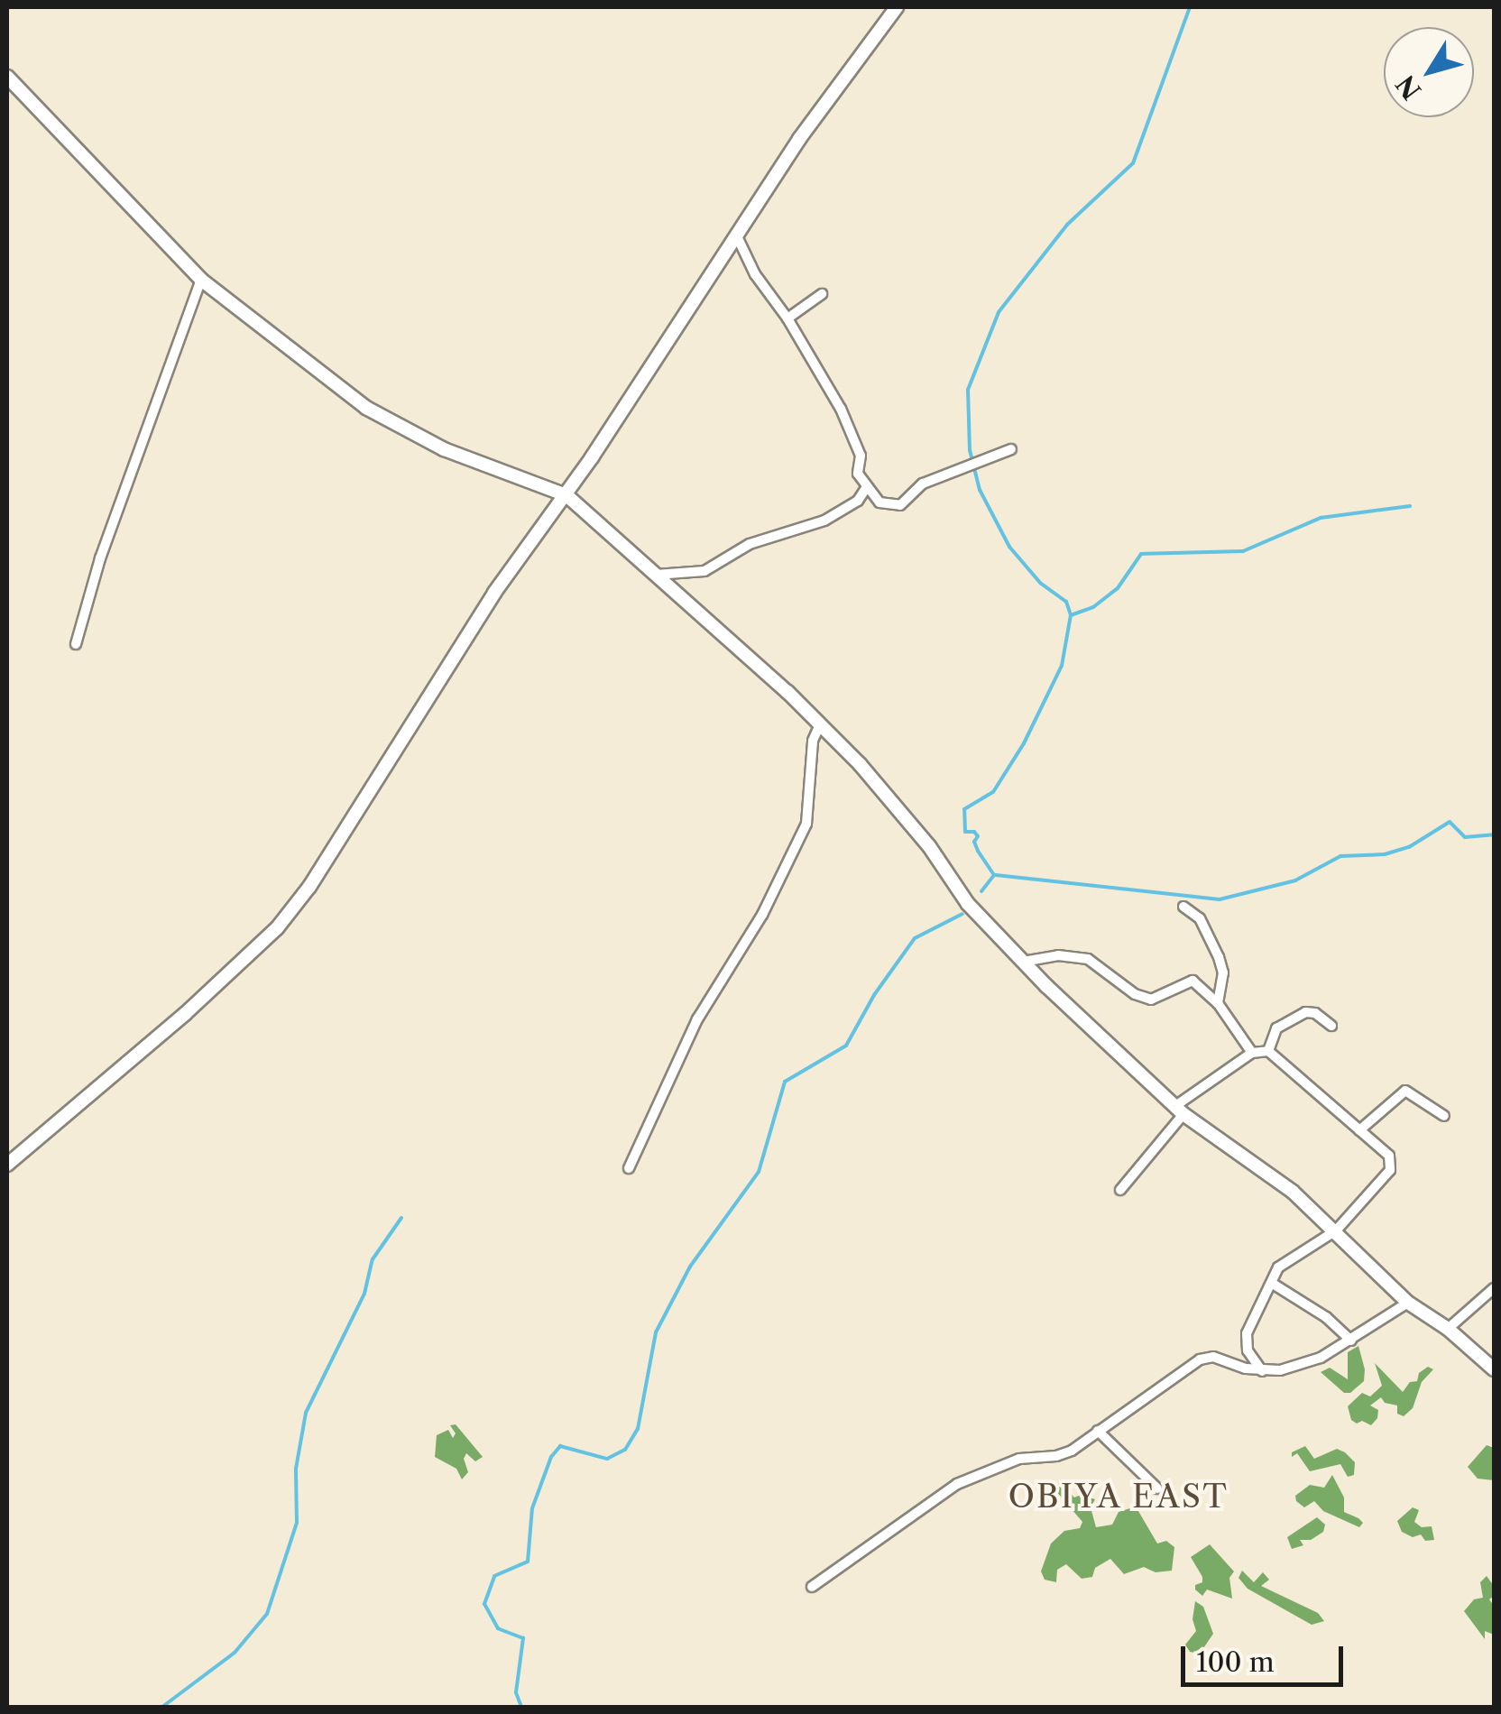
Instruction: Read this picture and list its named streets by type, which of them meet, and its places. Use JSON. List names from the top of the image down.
{
  "districts": ["OBIYA EAST"],
  "scale_bar": "100 m",
  "north": "bottom left"
}
